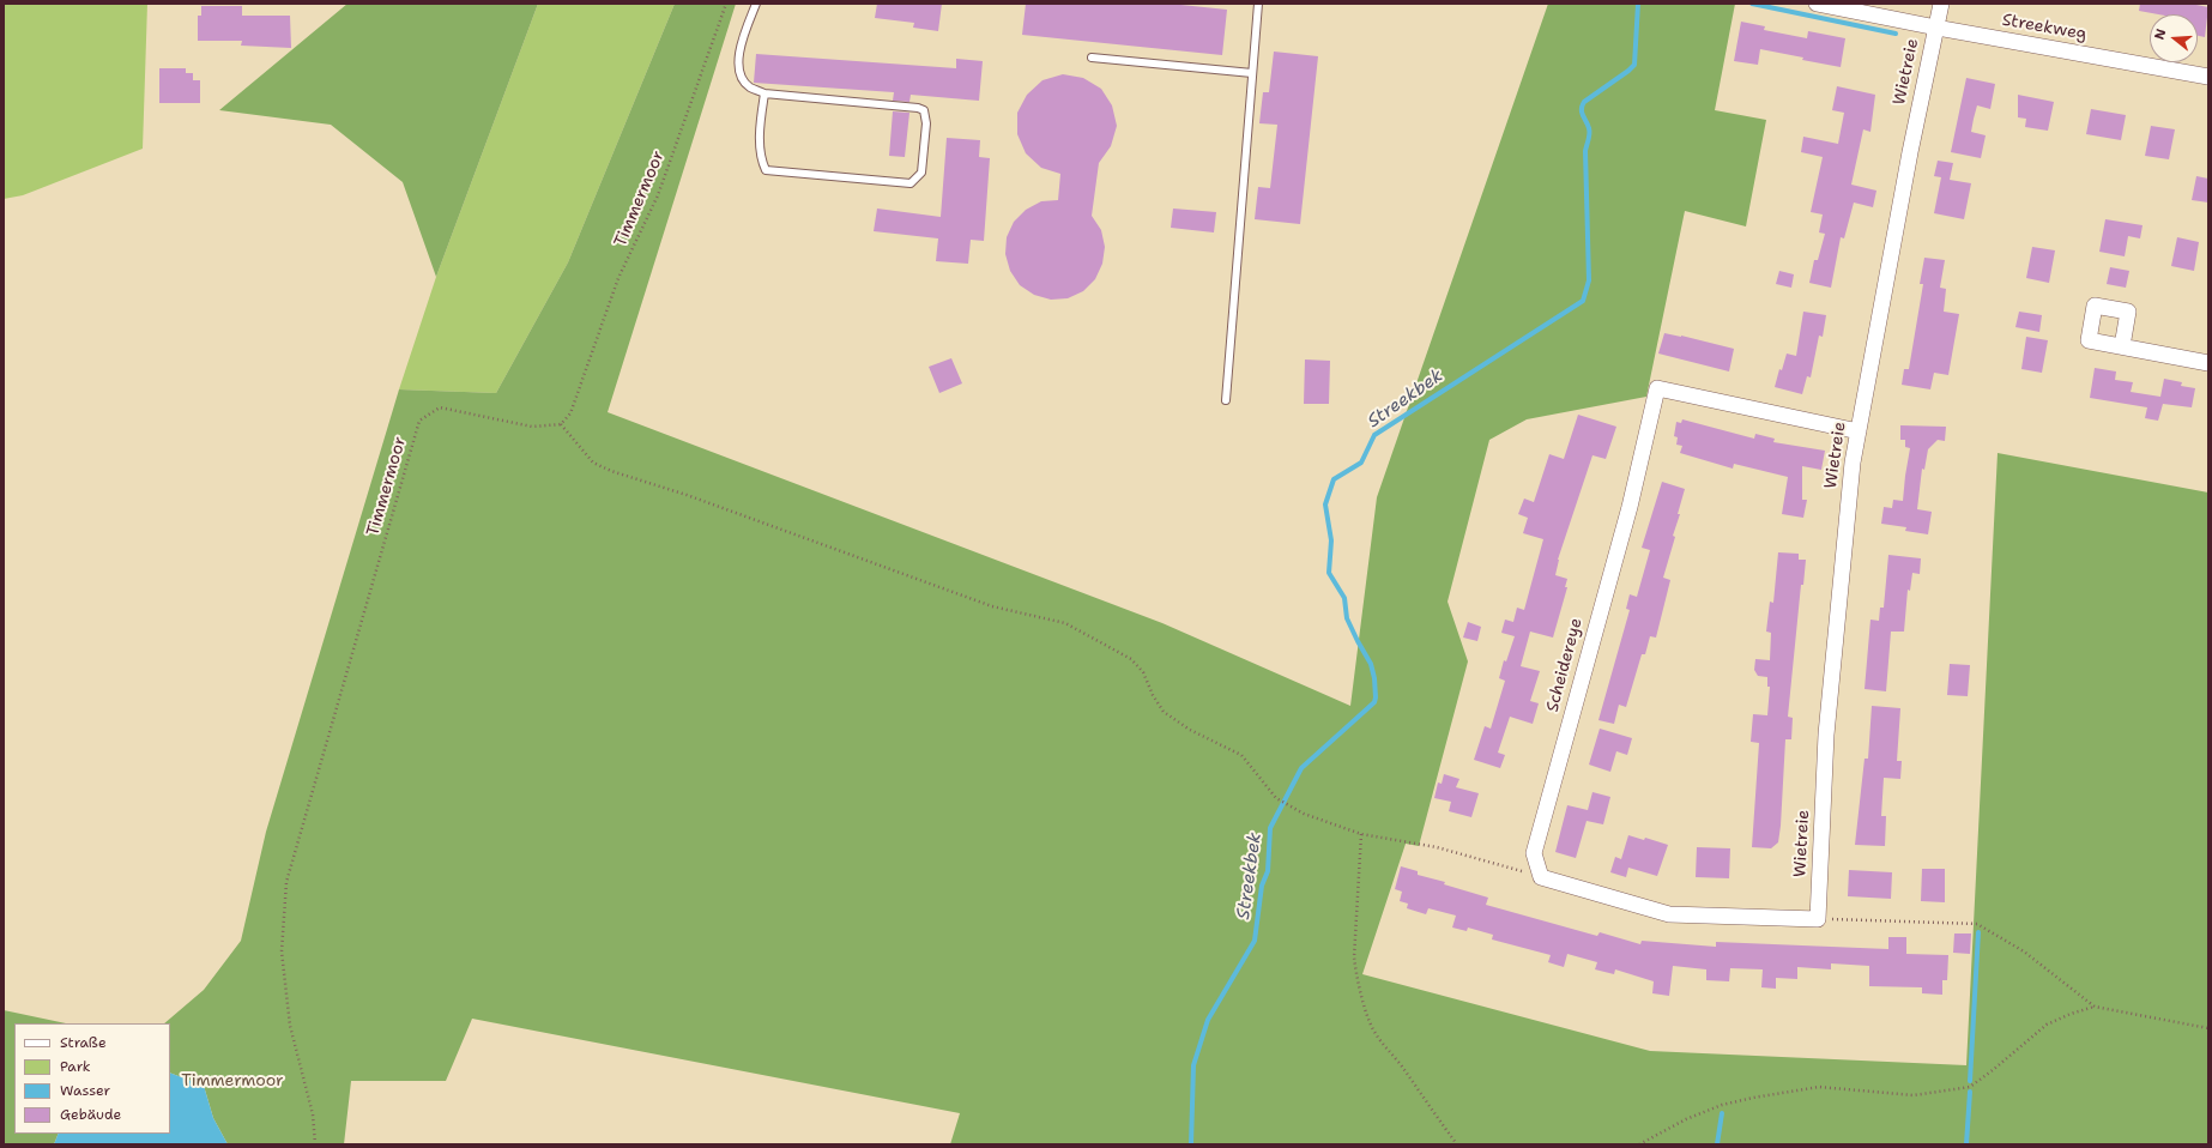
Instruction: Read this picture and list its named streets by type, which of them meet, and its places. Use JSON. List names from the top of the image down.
{
  "streets": {
    "street": ["Streekweg", "Wietreie", "Scheidereye"],
    "path": ["Timmermoor"]
  },
  "crossings": [
    ["Streekweg", "Wietreie"],
    ["Wietreie", "Scheidereye"]
  ],
  "water": ["Streekbek"],
  "parks": ["Timmermoor"],
  "legend": [
    "Straße",
    "Park",
    "Wasser",
    "Gebäude"
  ],
  "north": "left"
}
